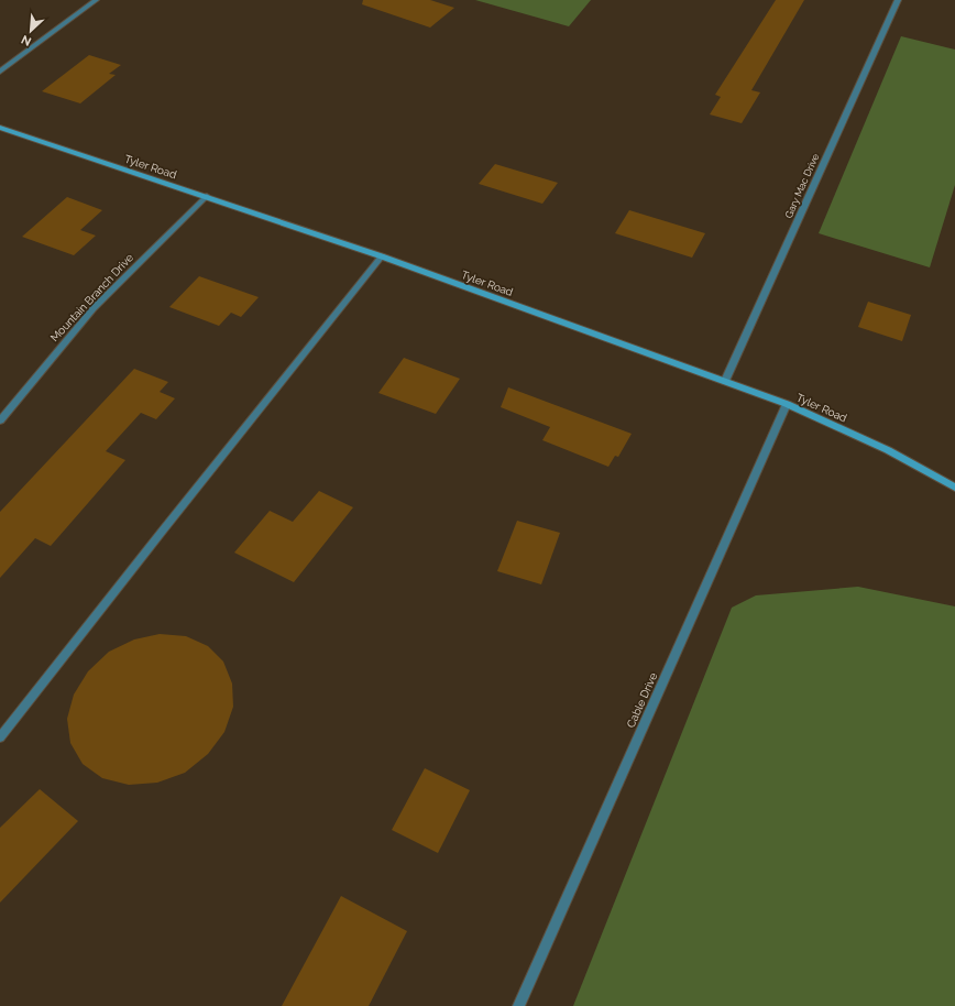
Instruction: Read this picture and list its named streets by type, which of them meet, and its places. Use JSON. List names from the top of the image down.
{
  "streets": {
    "street": [
      "Tyler Road",
      "Gary Mac Drive",
      "Mountain Branch Drive",
      "Cable Drive"
    ]
  },
  "crossings": [
    ["Tyler Road", "Gary Mac Drive"],
    ["Tyler Road", "Mountain Branch Drive"],
    ["Tyler Road", "Cable Drive"]
  ],
  "north": "bottom left"
}
